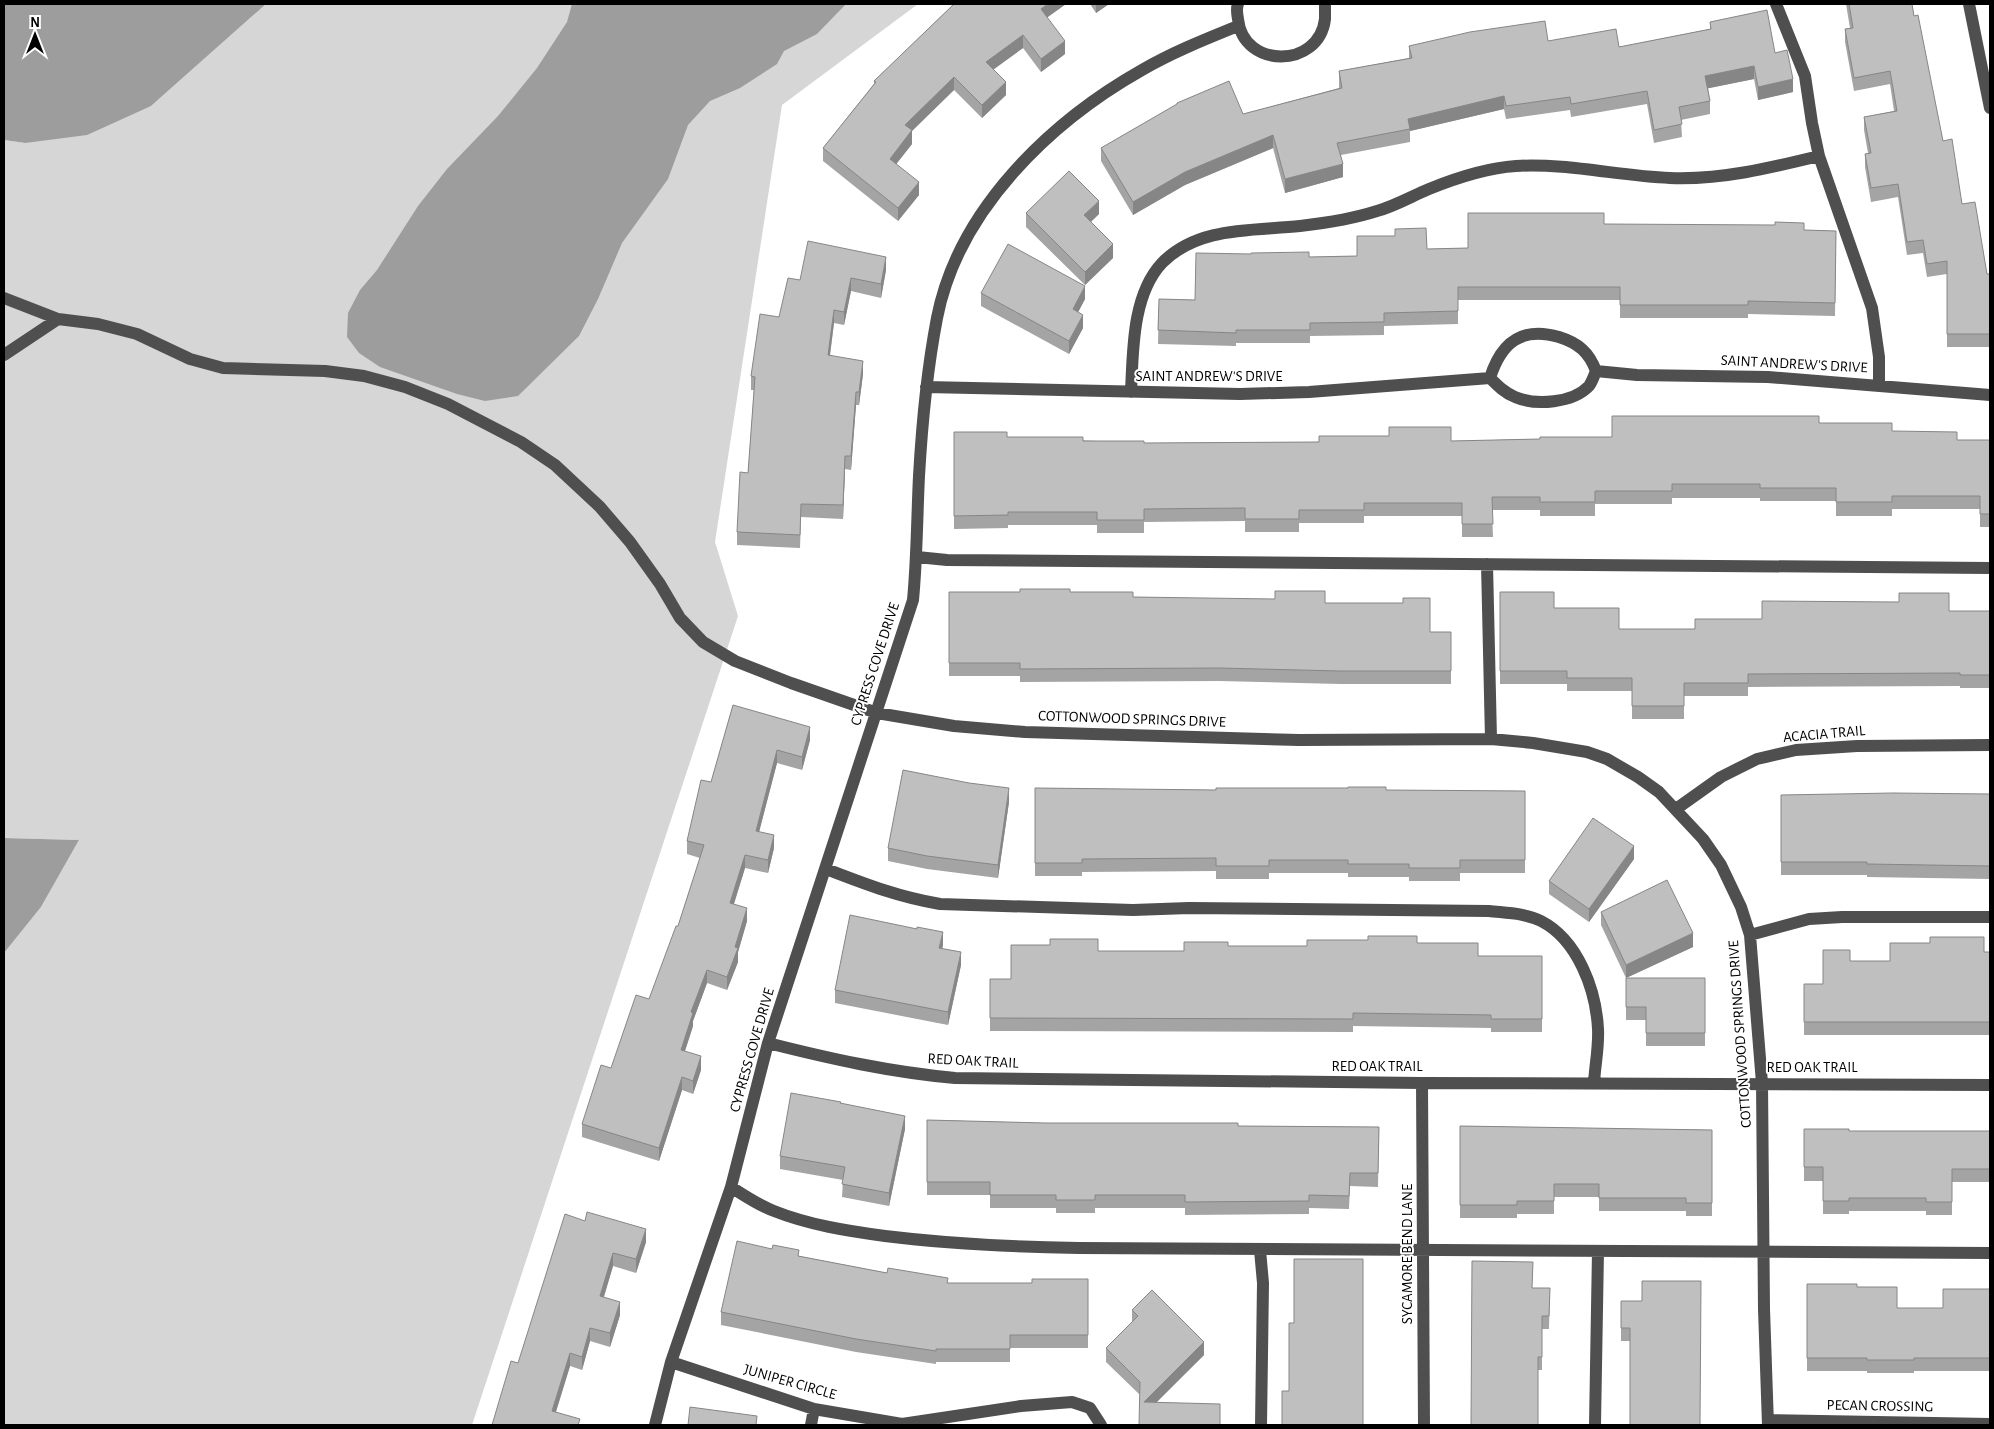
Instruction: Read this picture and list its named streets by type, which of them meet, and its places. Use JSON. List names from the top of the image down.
{
  "streets": {
    "street": [
      "SAINT ANDREW'S DRIVE",
      "CYPRESS COVE DRIVE",
      "COTTONWOOD SPRINGS DRIVE",
      "ACACIA TRAIL",
      "RED OAK TRAIL",
      "SYCAMORE BEND LANE",
      "JUNIPER CIRCLE",
      "PECAN CROSSING"
    ]
  },
  "crossings": [
    ["SAINT ANDREW'S DRIVE", "CYPRESS COVE DRIVE"],
    ["CYPRESS COVE DRIVE", "COTTONWOOD SPRINGS DRIVE"],
    ["CYPRESS COVE DRIVE", "RED OAK TRAIL"],
    ["CYPRESS COVE DRIVE", "JUNIPER CIRCLE"],
    ["COTTONWOOD SPRINGS DRIVE", "ACACIA TRAIL"],
    ["COTTONWOOD SPRINGS DRIVE", "RED OAK TRAIL"],
    ["COTTONWOOD SPRINGS DRIVE", "PECAN CROSSING"],
    ["RED OAK TRAIL", "SYCAMORE BEND LANE"]
  ],
  "north": "top"
}
